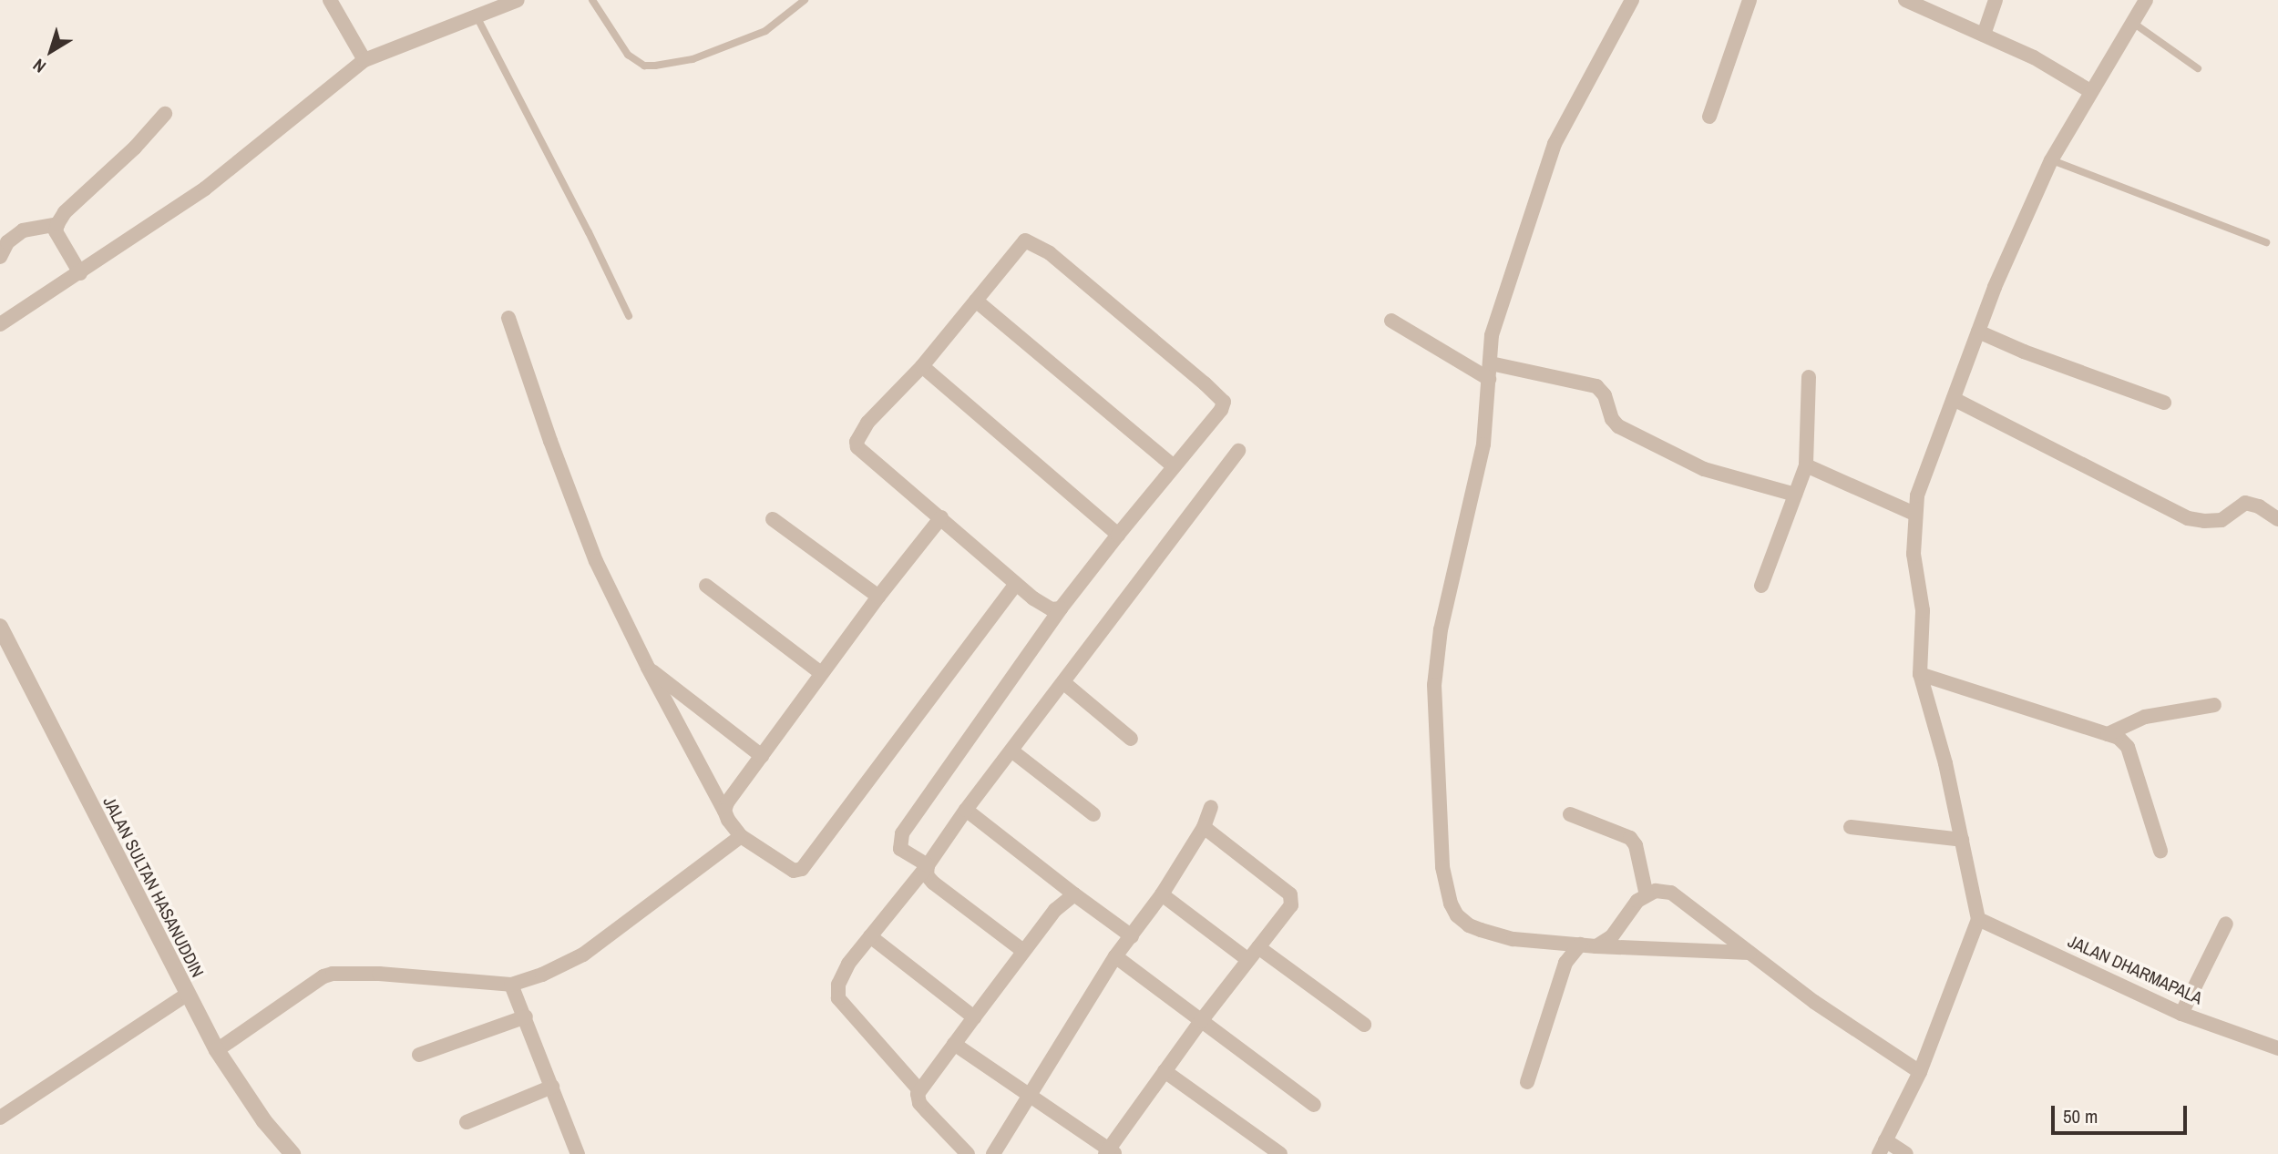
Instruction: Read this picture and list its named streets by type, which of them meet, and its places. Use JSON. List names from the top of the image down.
{
  "streets": {
    "street": ["JALAN SULTAN HASANUDDIN", "JALAN DHARMAPALA"]
  },
  "scale_bar": "50 m",
  "north": "bottom left"
}
